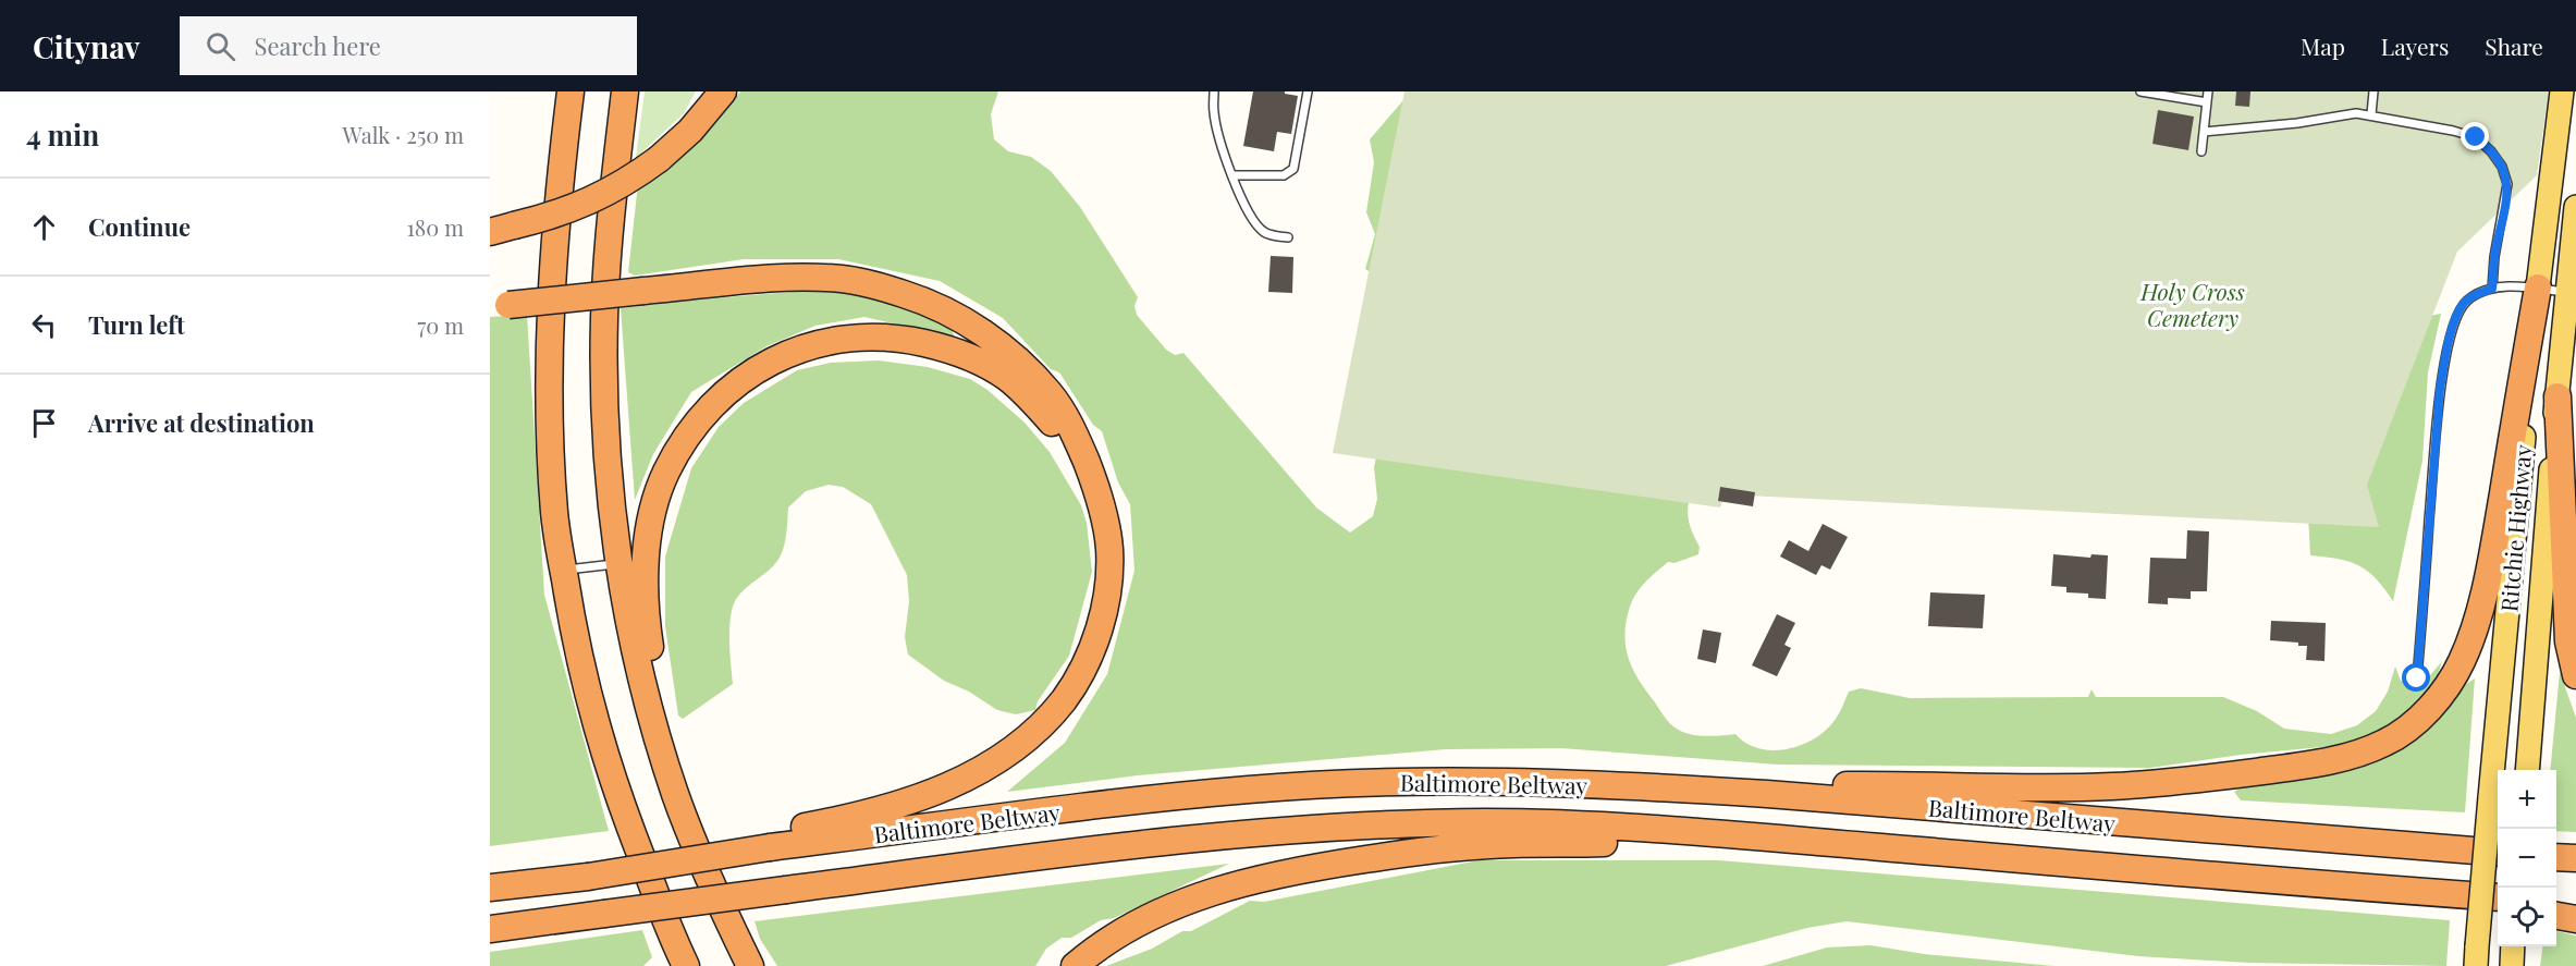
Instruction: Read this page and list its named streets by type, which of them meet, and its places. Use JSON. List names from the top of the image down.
{
  "streets": {
    "highway": ["Baltimore Beltway"],
    "main road": ["Ritchie Highway"]
  },
  "parks": ["Holy Cross Cemetery"],
  "page": {
    "header": "Citynav",
    "search": "Search here",
    "nav": ["Map", "Layers", "Share"],
    "heading": ["4 min", "Walk · 250 m"],
    "list": [
      ["Continue", "180 m"],
      ["Turn left", "70 m"],
      "Arrive at destination"
    ],
    "map_buttons": ["+", "−"]
  }
}
